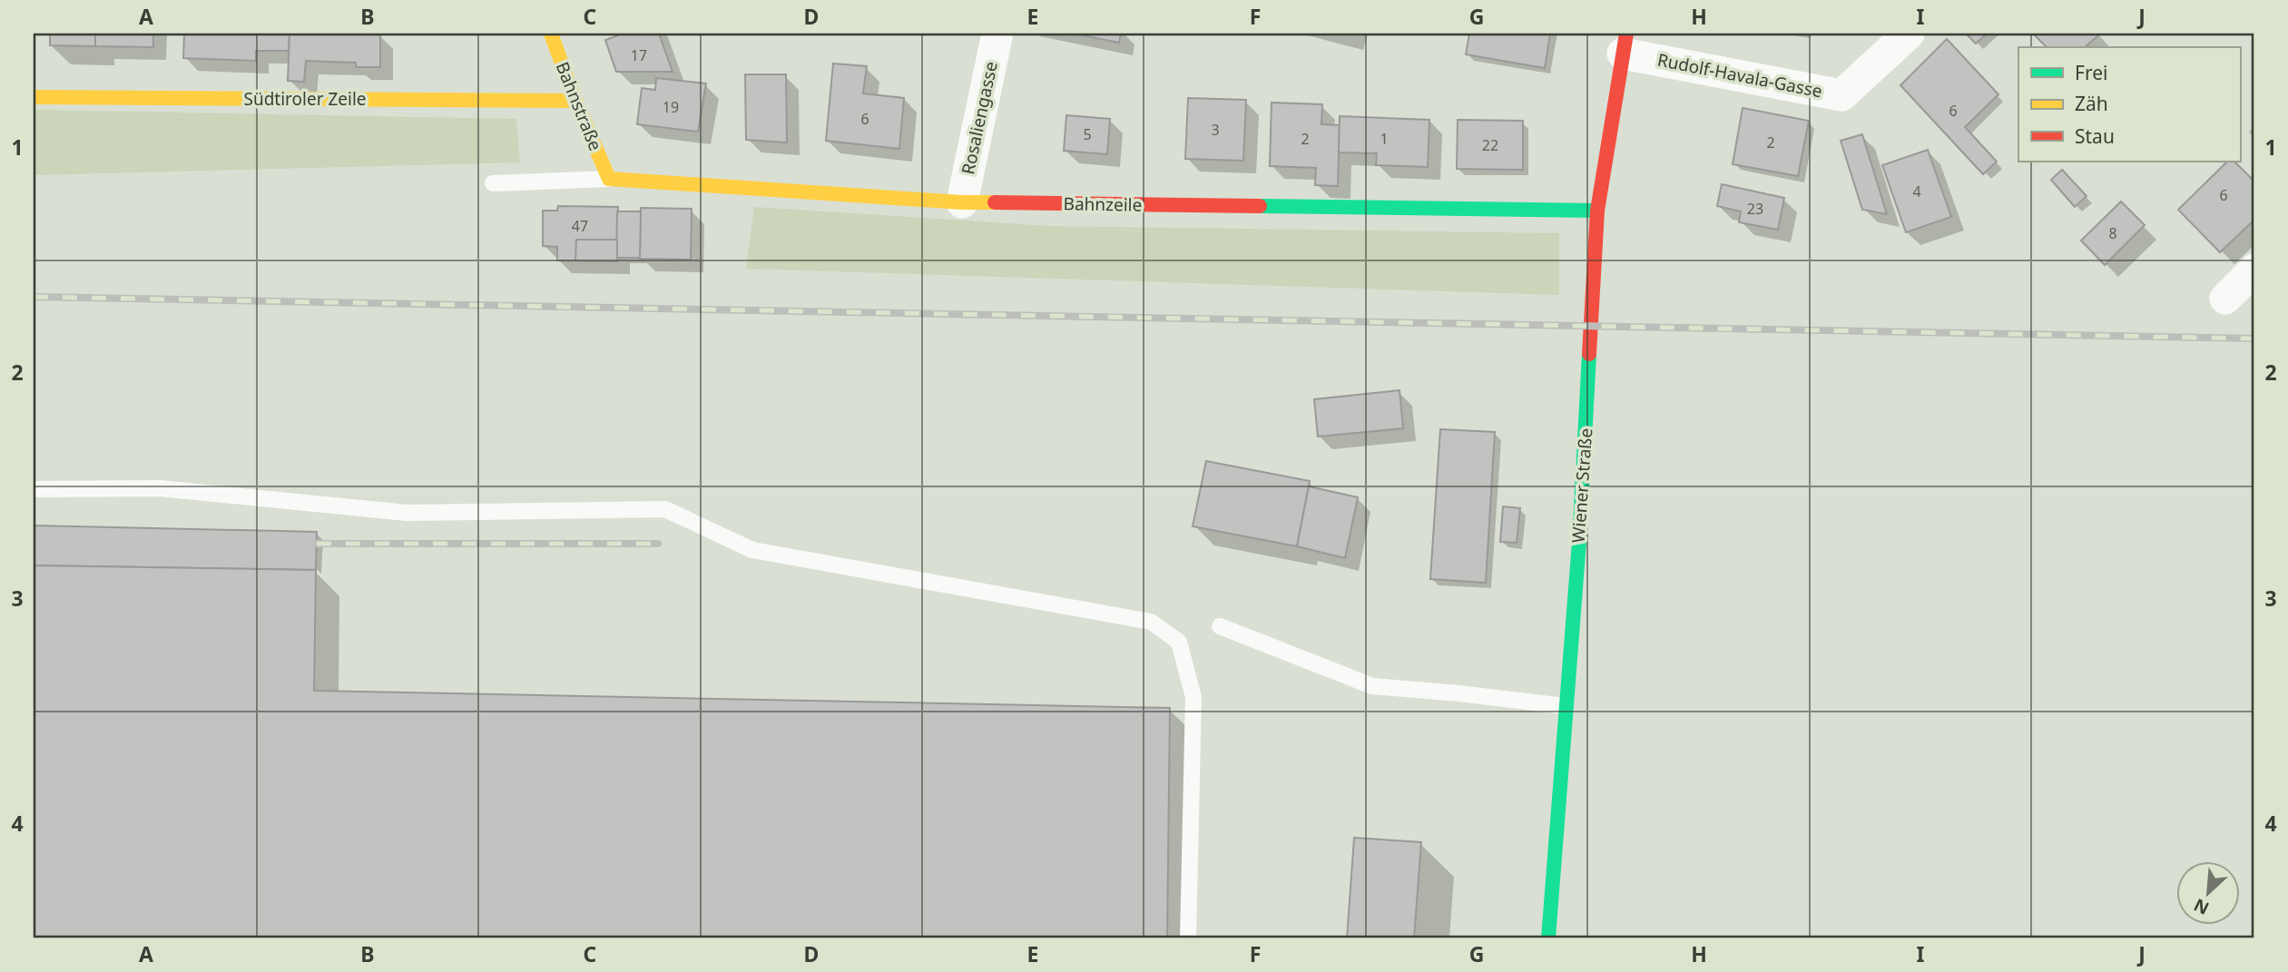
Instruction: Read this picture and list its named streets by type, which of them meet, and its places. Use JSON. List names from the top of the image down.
{
  "streets": {
    "street": [
      "Rudolf-Havala-Gasse",
      "Südtiroler Zeile",
      "Bahnstraße",
      "Rosaliengasse",
      "Bahnzeile",
      "Wiener Straße"
    ]
  },
  "crossings": [
    ["Rudolf-Havala-Gasse", "Wiener Straße"],
    ["Südtiroler Zeile", "Bahnstraße"],
    ["Bahnstraße", "Bahnzeile"],
    ["Rosaliengasse", "Bahnzeile"],
    ["Bahnzeile", "Wiener Straße"]
  ],
  "house_numbers": [
    "17",
    "19",
    "6",
    "6",
    "3",
    "5",
    "2",
    "1",
    "2",
    "22",
    "4",
    "6",
    "23",
    "47",
    "8"
  ],
  "legend": ["Frei", "Zäh", "Stau"],
  "north": "bottom left",
  "grid": {
    "columns": [
      "A",
      "B",
      "C",
      "D",
      "E",
      "F",
      "G",
      "H",
      "I",
      "J"
    ],
    "rows": [
      "1",
      "2",
      "3",
      "4"
    ]
  }
}
